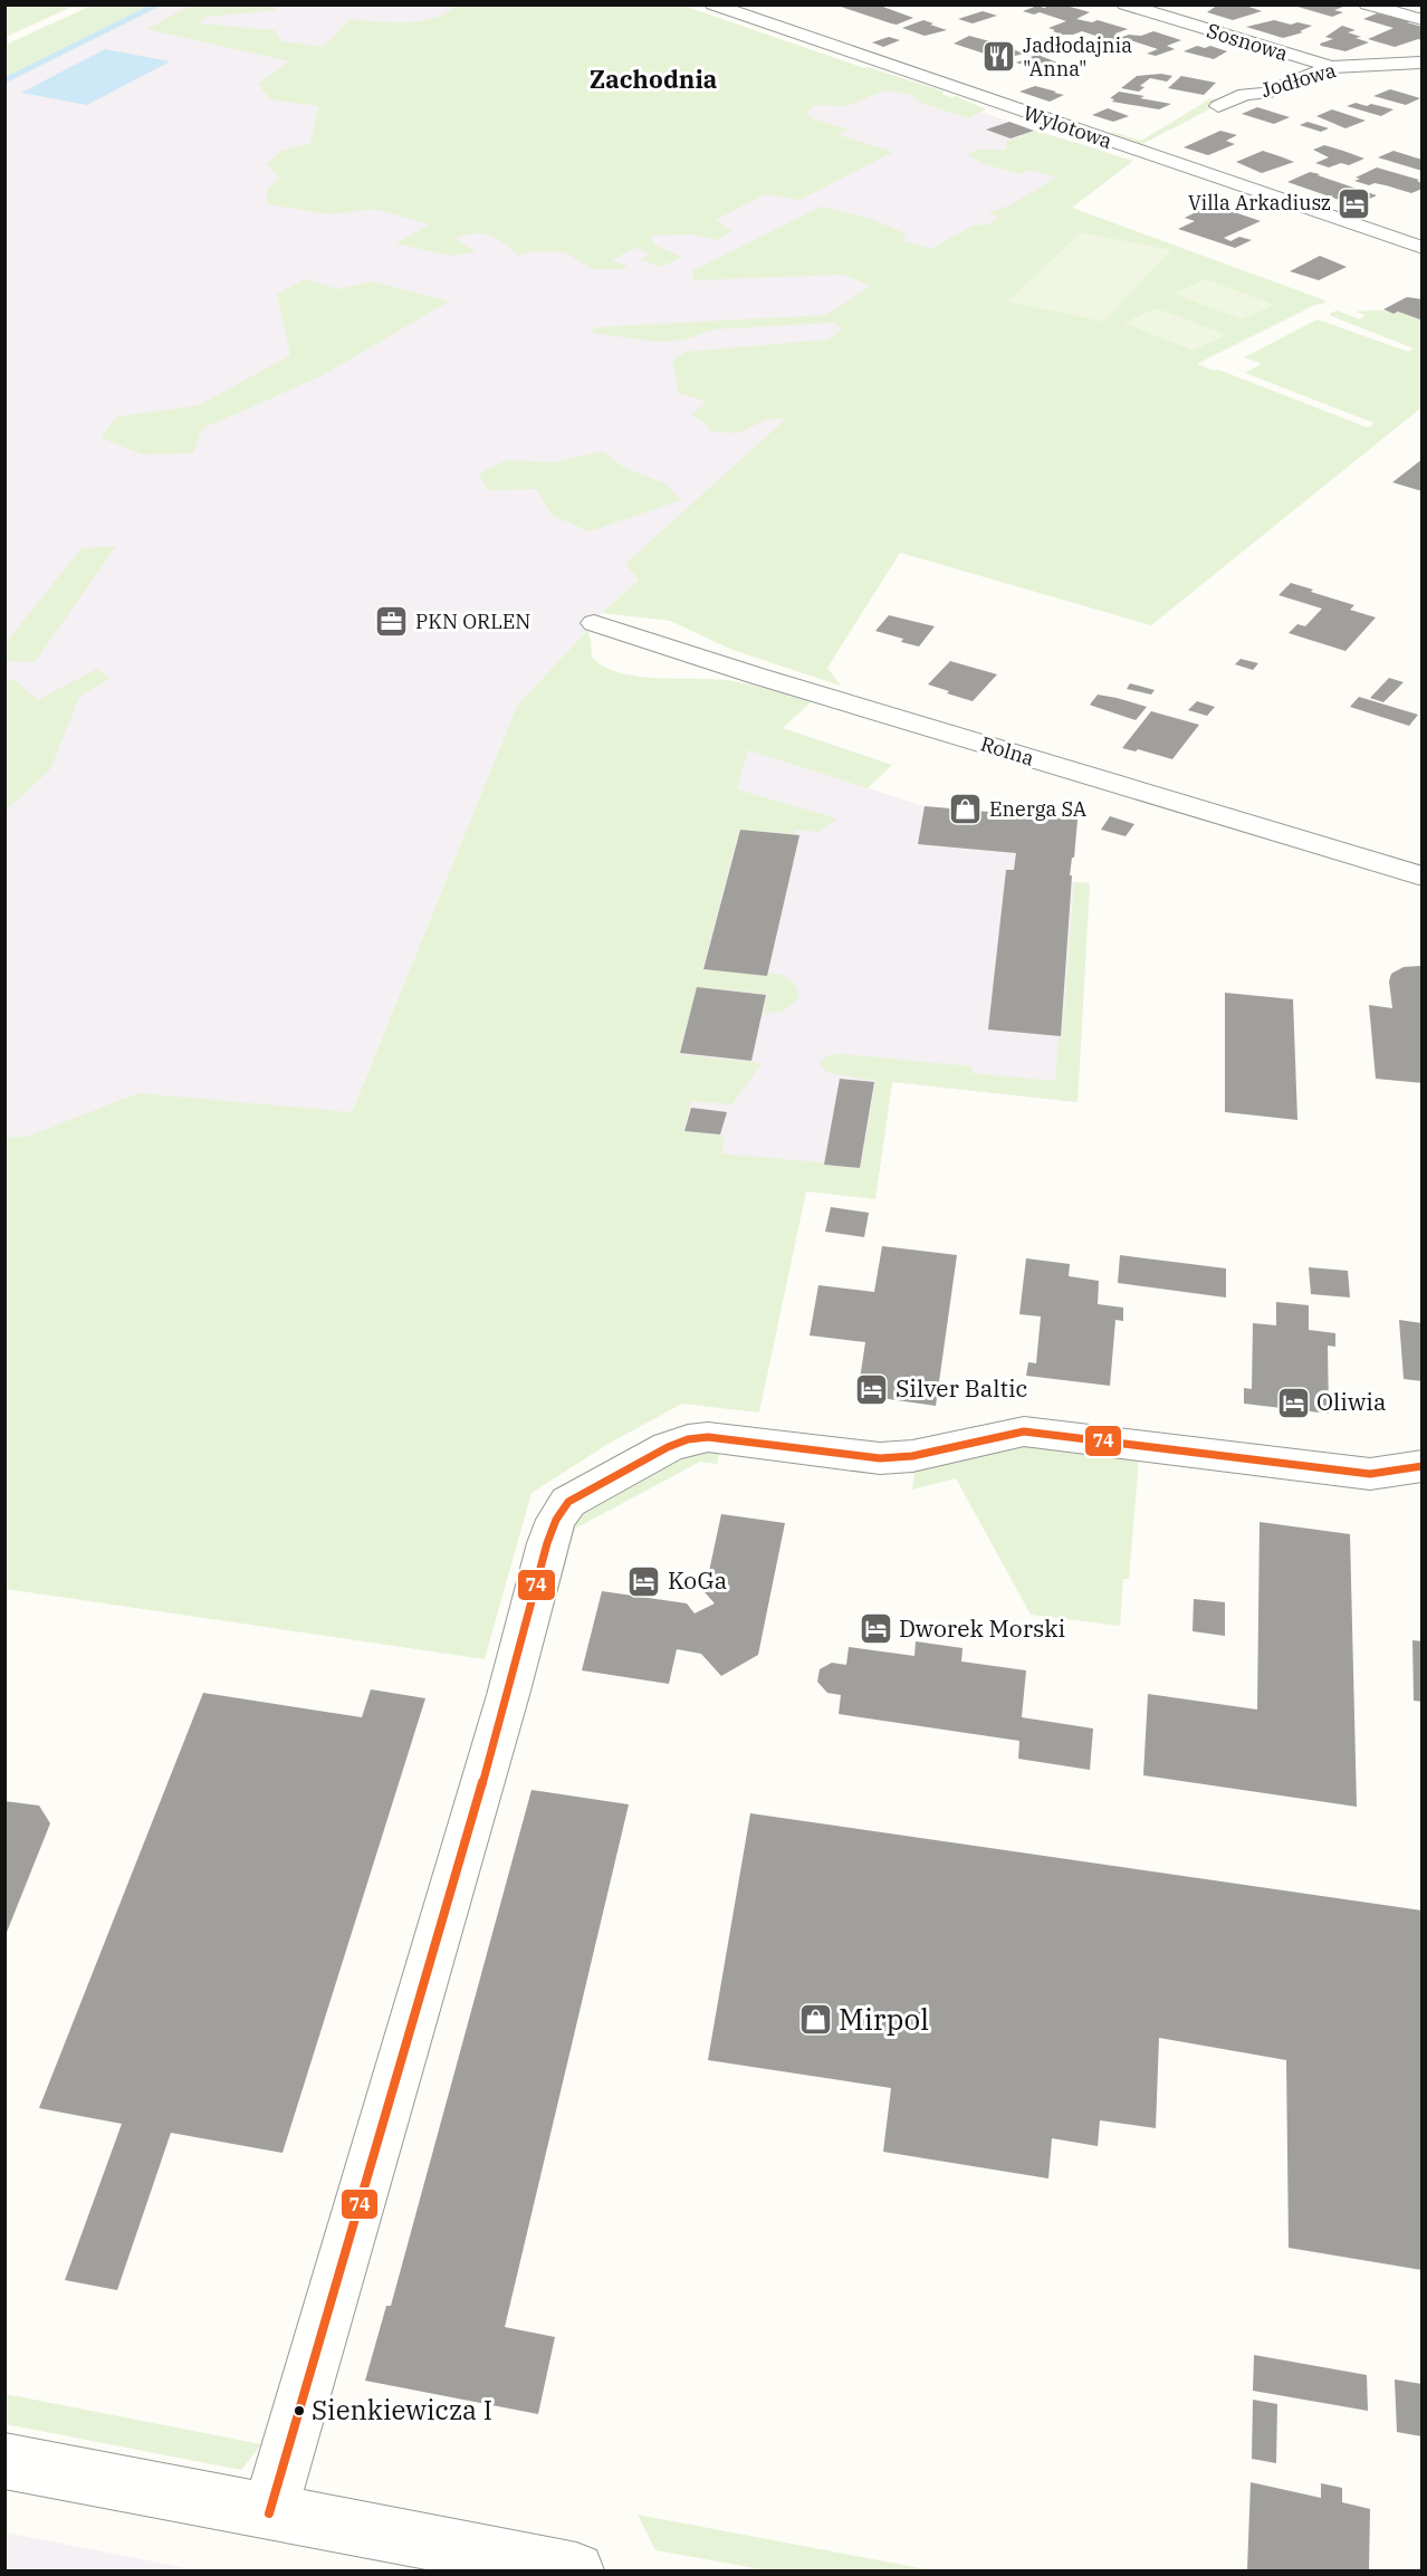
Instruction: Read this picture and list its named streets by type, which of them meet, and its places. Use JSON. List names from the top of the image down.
{
  "streets": {
    "street": [
      "Sosnowa",
      "Jodłowa",
      "Wylotowa",
      "Rolna"
    ]
  },
  "crossings": [
    ["Sosnowa", "Jodłowa"]
  ],
  "districts": ["Zachodnia"],
  "places": {
    "restaurant": ["Jadłodajnia \"Anna\""],
    "hotel": [
      "Villa Arkadiusz",
      "Silver Baltic",
      "Oliwia",
      "KoGa",
      "Dworek Morski"
    ],
    "office": ["PKN ORLEN"],
    "shop": ["Energa SA", "Mirpol"],
    "other": ["Sienkiewicza I"]
  },
  "lines": ["transit line 74"]
}
